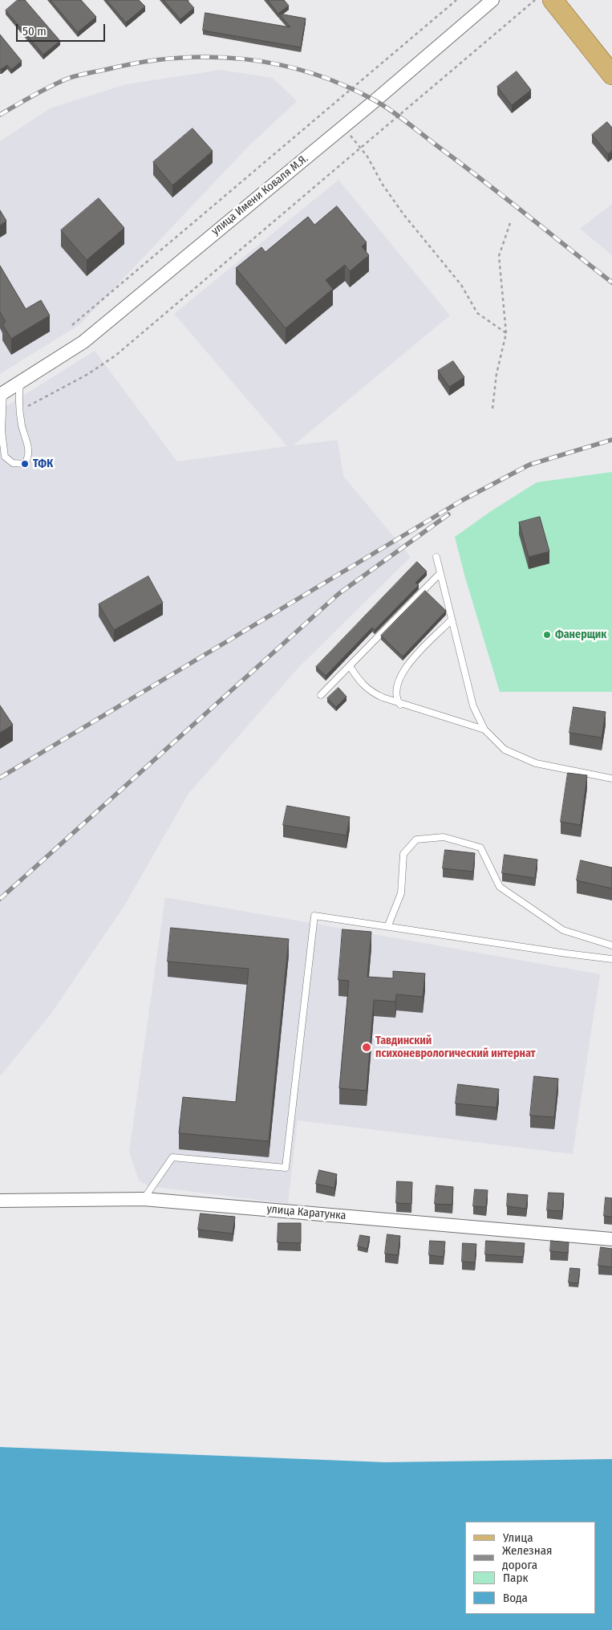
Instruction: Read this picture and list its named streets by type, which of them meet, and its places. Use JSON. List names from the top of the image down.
{
  "streets": {
    "street": ["улица Имени Коваля М.Я.", "улица Каратунка"]
  },
  "places": ["ТФК", "Фанерщик", "Тавдинский психоневрологический интернат"],
  "legend": [
    "Улица",
    "Железная дорога",
    "Парк",
    "Вода"
  ],
  "scale_bar": "50 m"
}
